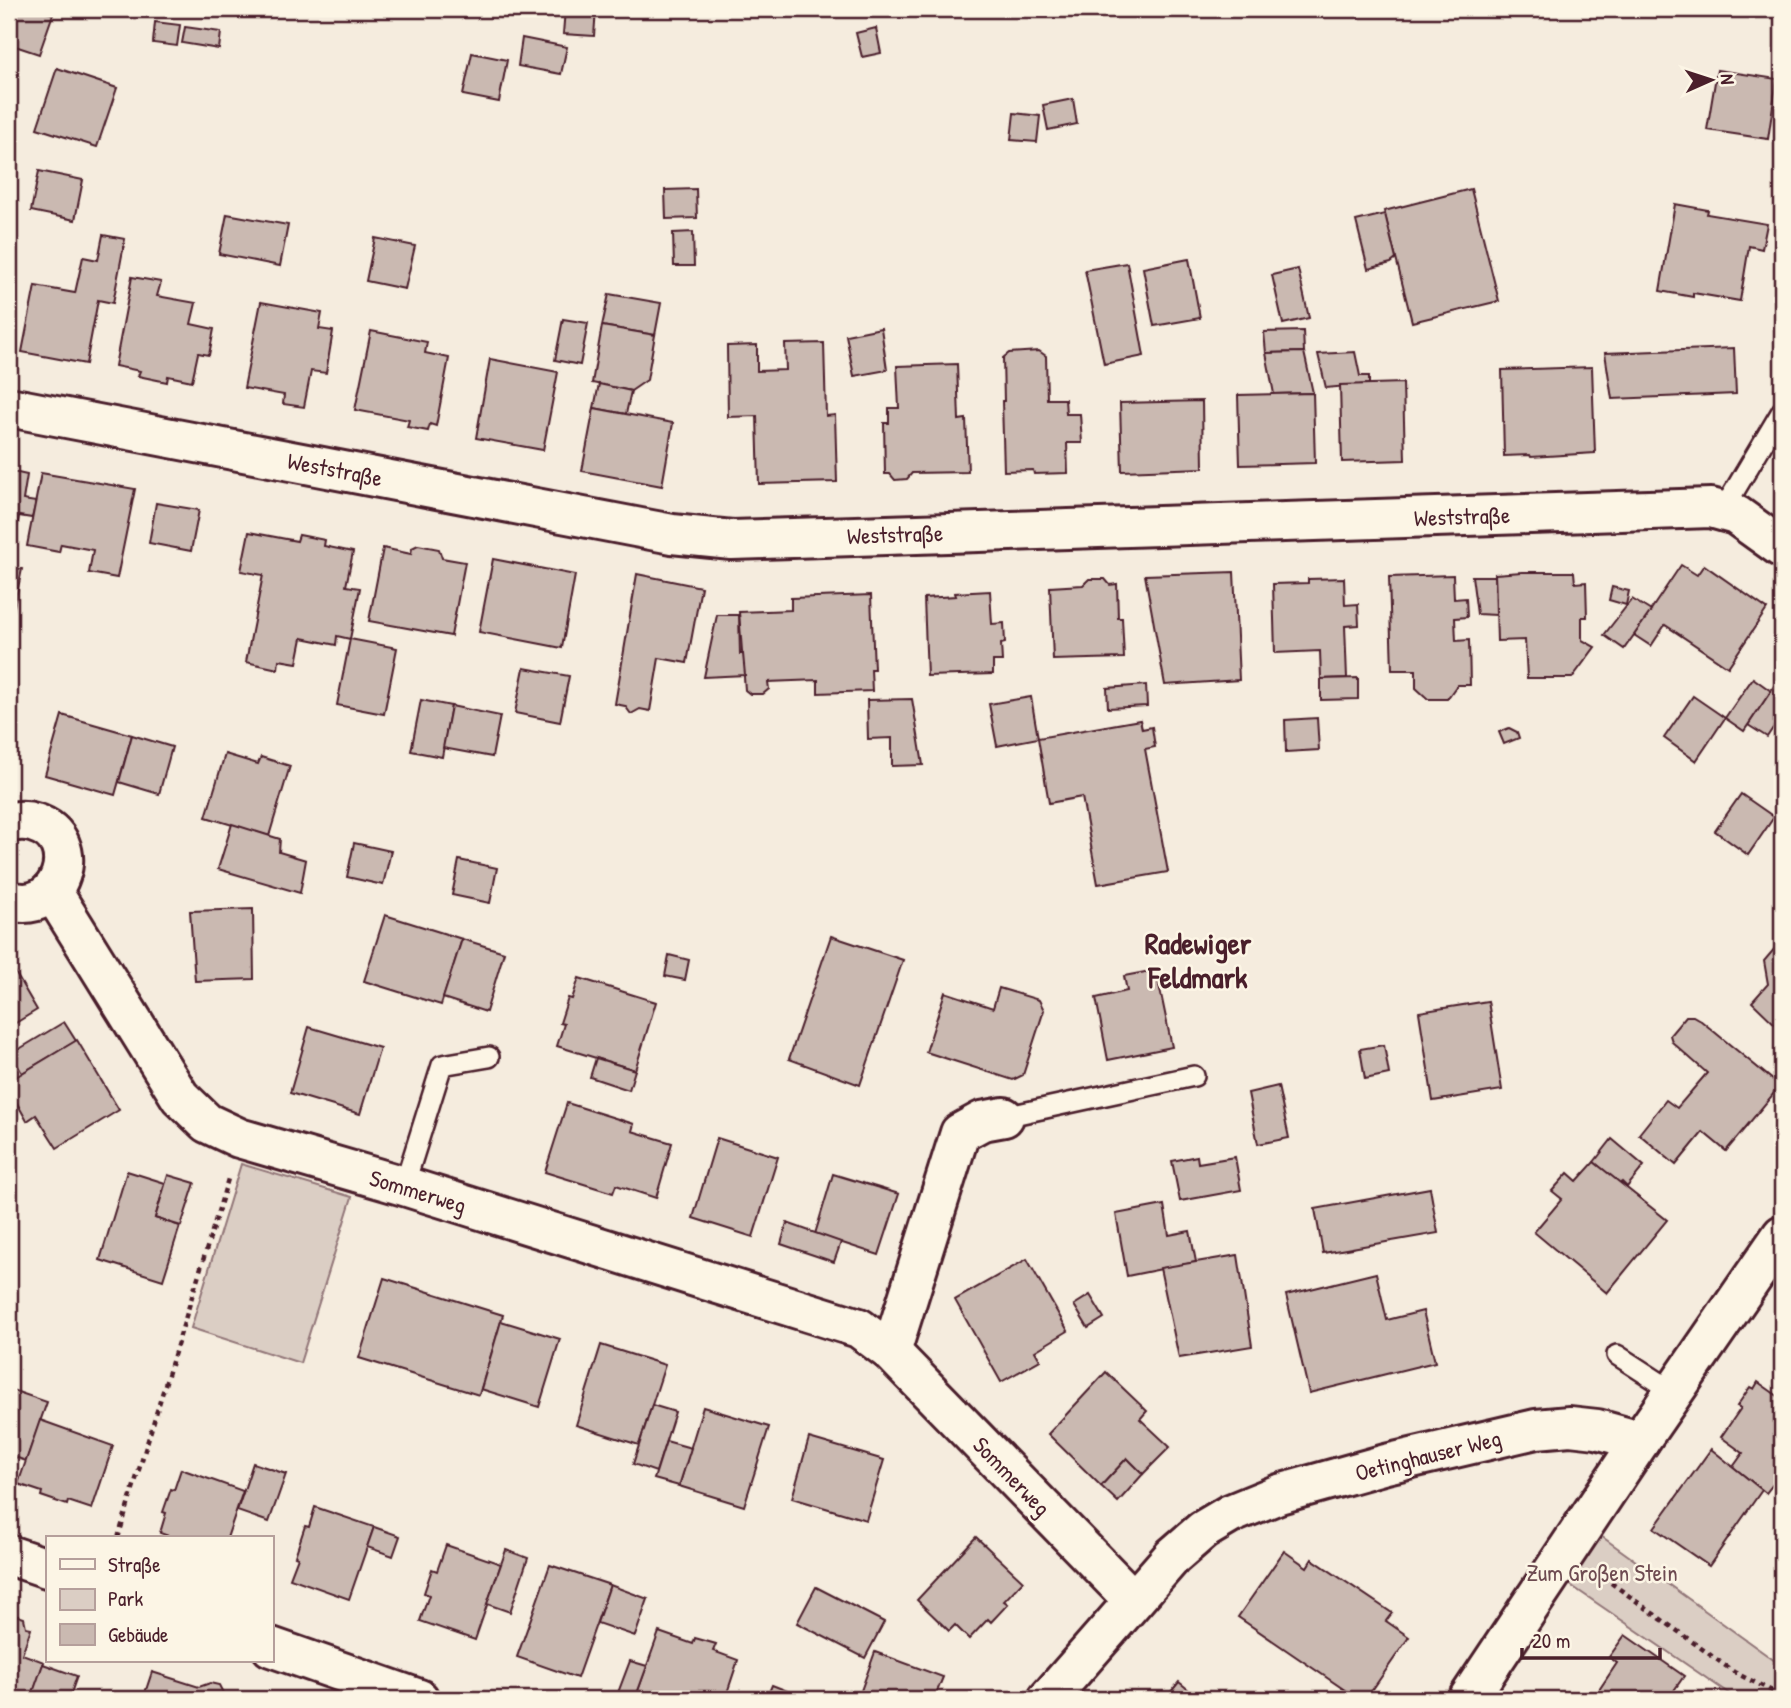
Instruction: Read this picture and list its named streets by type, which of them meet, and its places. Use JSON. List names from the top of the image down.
{
  "streets": {
    "street": ["Weststraße", "Sommerweg", "Oetinghauser Weg"]
  },
  "crossings": [
    ["Sommerweg", "Oetinghauser Weg"]
  ],
  "districts": ["Radewiger Feldmark"],
  "parks": ["Zum Großen Stein"],
  "legend": ["Straße", "Park", "Gebäude"],
  "scale_bar": "20 m",
  "north": "right"
}
